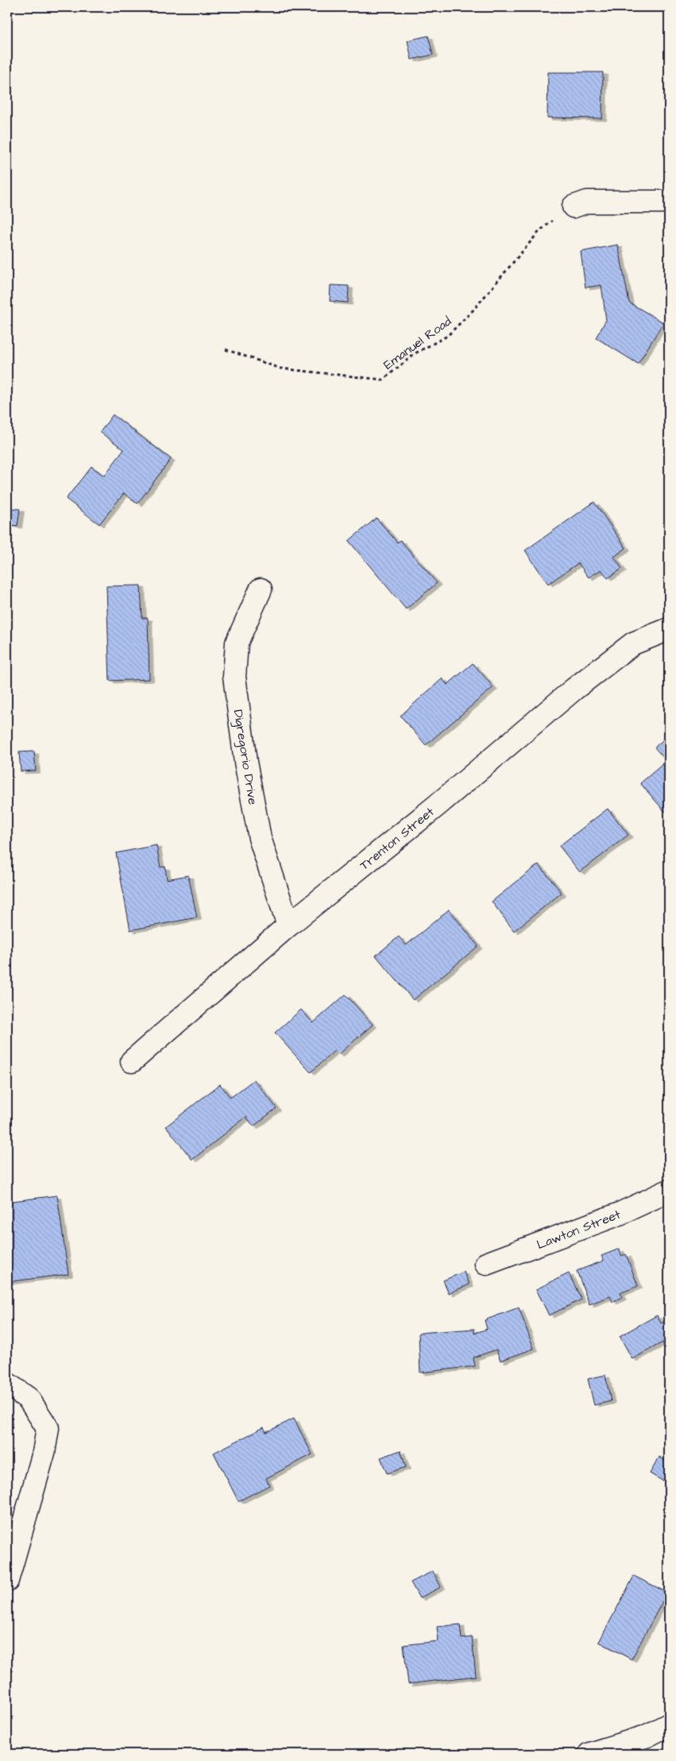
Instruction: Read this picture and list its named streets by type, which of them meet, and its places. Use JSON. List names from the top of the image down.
{
  "streets": {
    "street": ["Digregorio Drive", "Trenton Street", "Lawton Street"],
    "path": ["Emanuel Road"]
  },
  "crossings": [
    ["Digregorio Drive", "Trenton Street"]
  ]
}
